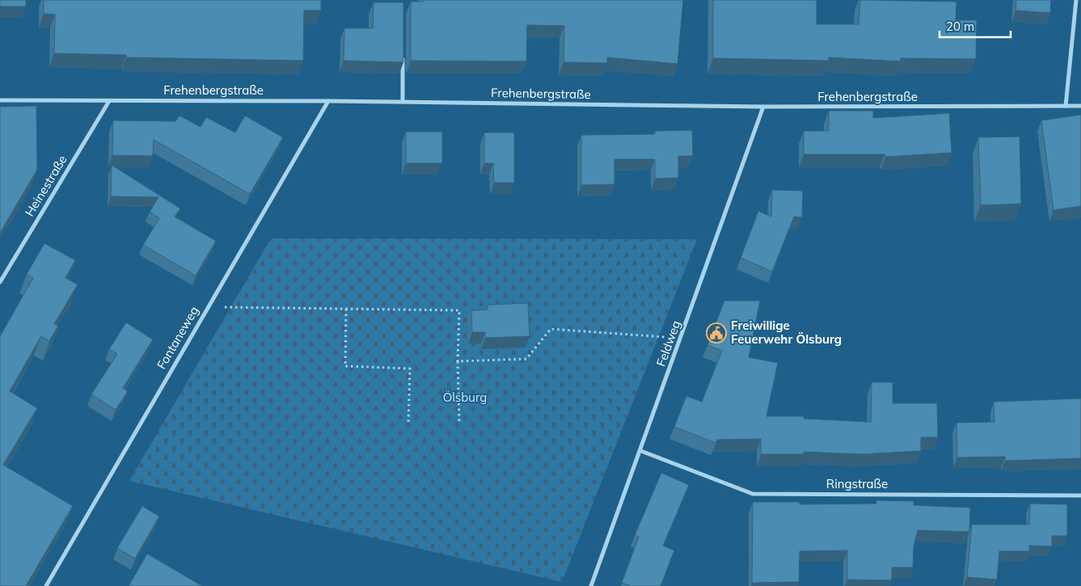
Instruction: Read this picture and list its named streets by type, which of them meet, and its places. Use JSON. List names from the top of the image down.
{
  "streets": {
    "street": [
      "Frehenbergstraße",
      "Heinestraße",
      "Fontaneweg",
      "Feldweg",
      "Ringstraße"
    ]
  },
  "crossings": [
    ["Frehenbergstraße", "Heinestraße"],
    ["Frehenbergstraße", "Fontaneweg"],
    ["Frehenbergstraße", "Feldweg"],
    ["Feldweg", "Ringstraße"]
  ],
  "parks": ["Ölsburg"],
  "places": {
    "public building": ["Freiwillige Feuerwehr Ölsburg"]
  },
  "scale_bar": "20 m"
}
